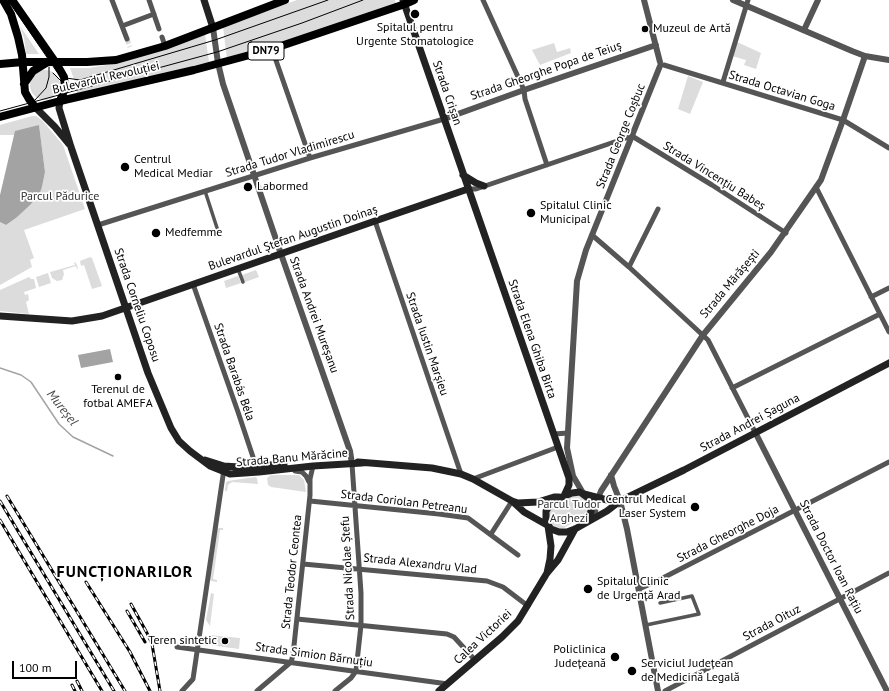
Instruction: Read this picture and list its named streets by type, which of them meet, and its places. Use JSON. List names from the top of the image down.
{
  "streets": {
    "main road": [
      "DN79",
      "Bulevardul Revoluției",
      "Strada Crișan",
      "Bulevardul Ștefan Augustin Doinaș",
      "Strada Corneliu Coposu",
      "Strada Elena Ghiba Birta",
      "Strada Andrei Șaguna",
      "Strada Banu Mărăcine",
      "Calea Victoriei"
    ],
    "street": [
      "Strada Gheorghe Popa de Teiuș",
      "Strada Octavian Goga",
      "Strada George Coșbuc",
      "Strada Tudor Vladimirescu",
      "Strada Vincențiu Babeș",
      "Strada Mărășești",
      "Strada Andrei Mureșanu",
      "Strada Iustin Marșieu",
      "Strada Barabás Béla",
      "Strada Coriolan Petreanu",
      "Strada Gheorghe Doja",
      "Strada Doctor Ioan Rațiu",
      "Strada Alexandru Vlad",
      "Strada Nicolae Ștefu",
      "Strada Teodor Ceontea",
      "Strada Oituz",
      "Strada Simion Bărnuțiu"
    ]
  },
  "crossings": [
    ["Strada Gheorghe Popa de Teiuș", "Strada Crișan"],
    ["Strada Gheorghe Popa de Teiuș", "Strada Tudor Vladimirescu"],
    ["Bulevardul Revoluției", "Strada Crișan"],
    ["Bulevardul Revoluției", "Strada Corneliu Coposu"],
    ["Bulevardul Revoluției", "Strada Andrei Mureșanu"],
    ["Strada Octavian Goga", "Strada George Coșbuc"],
    ["Strada Octavian Goga", "Strada Mărășești"],
    ["Strada Crișan", "Strada Tudor Vladimirescu"],
    ["Strada Crișan", "Bulevardul Ștefan Augustin Doinaș"],
    ["Strada Crișan", "Strada Elena Ghiba Birta"],
    ["Strada George Coșbuc", "Strada Vincențiu Babeș"],
    ["Strada George Coșbuc", "Strada Elena Ghiba Birta"],
    ["Strada George Coșbuc", "Strada Andrei Șaguna"],
    ["Strada George Coșbuc", "Strada Banu Mărăcine"],
    ["Strada George Coșbuc", "Calea Victoriei"],
    ["Strada Tudor Vladimirescu", "Strada Corneliu Coposu"],
    ["Strada Tudor Vladimirescu", "Strada Andrei Mureșanu"],
    ["Strada Vincențiu Babeș", "Strada Mărășești"],
    ["Bulevardul Ștefan Augustin Doinaș", "Strada Corneliu Coposu"],
    ["Bulevardul Ștefan Augustin Doinaș", "Strada Andrei Mureșanu"],
    ["Bulevardul Ștefan Augustin Doinaș", "Strada Elena Ghiba Birta"],
    ["Bulevardul Ștefan Augustin Doinaș", "Strada Iustin Marșieu"],
    ["Bulevardul Ștefan Augustin Doinaș", "Strada Barabás Béla"],
    ["Strada Mărășești", "Strada Andrei Șaguna"],
    ["Strada Corneliu Coposu", "Strada Banu Mărăcine"],
    ["Strada Andrei Mureșanu", "Strada Banu Mărăcine"],
    ["Strada Andrei Mureșanu", "Strada Nicolae Ștefu"],
    ["Strada Elena Ghiba Birta", "Strada Andrei Șaguna"],
    ["Strada Elena Ghiba Birta", "Strada Banu Mărăcine"],
    ["Strada Elena Ghiba Birta", "Calea Victoriei"],
    ["Strada Iustin Marșieu", "Strada Banu Mărăcine"],
    ["Strada Barabás Béla", "Strada Banu Mărăcine"],
    ["Strada Andrei Șaguna", "Strada Banu Mărăcine"],
    ["Strada Andrei Șaguna", "Strada Doctor Ioan Rațiu"],
    ["Strada Andrei Șaguna", "Calea Victoriei"],
    ["Strada Banu Mărăcine", "Strada Nicolae Ștefu"],
    ["Strada Banu Mărăcine", "Strada Teodor Ceontea"],
    ["Strada Banu Mărăcine", "Calea Victoriei"],
    ["Strada Coriolan Petreanu", "Strada Nicolae Ștefu"],
    ["Strada Coriolan Petreanu", "Strada Teodor Ceontea"],
    ["Strada Gheorghe Doja", "Strada Doctor Ioan Rațiu"],
    ["Strada Doctor Ioan Rațiu", "Strada Oituz"],
    ["Strada Alexandru Vlad", "Strada Nicolae Ștefu"],
    ["Strada Alexandru Vlad", "Strada Teodor Ceontea"],
    ["Strada Alexandru Vlad", "Calea Victoriei"],
    ["Strada Nicolae Ștefu", "Strada Simion Bărnuțiu"],
    ["Strada Teodor Ceontea", "Strada Simion Bărnuțiu"],
    ["Calea Victoriei", "Strada Simion Bărnuțiu"]
  ],
  "districts": ["FUNCȚIONARILOR"],
  "water": ["Mureșel"],
  "parks": ["Parcul Pădurice", "Parcul Tudor Arghezi"],
  "places": [
    "Spitalul pentru Urgente Stomatologice",
    "Muzeul de Artă",
    "Centrul Medical Mediar",
    "Labormed",
    "Spitalul Clinic Municipal",
    "Medfemme",
    "Terenul de fotbal AMEFA",
    "Centrul Medical Laser System",
    "Spitalul Clinic de Urgență Arad",
    "Teren sintetic",
    "Policlinica Județeană",
    "Serviciul Județean de Medicină Legală"
  ],
  "scale_bar": "100 m"
}
